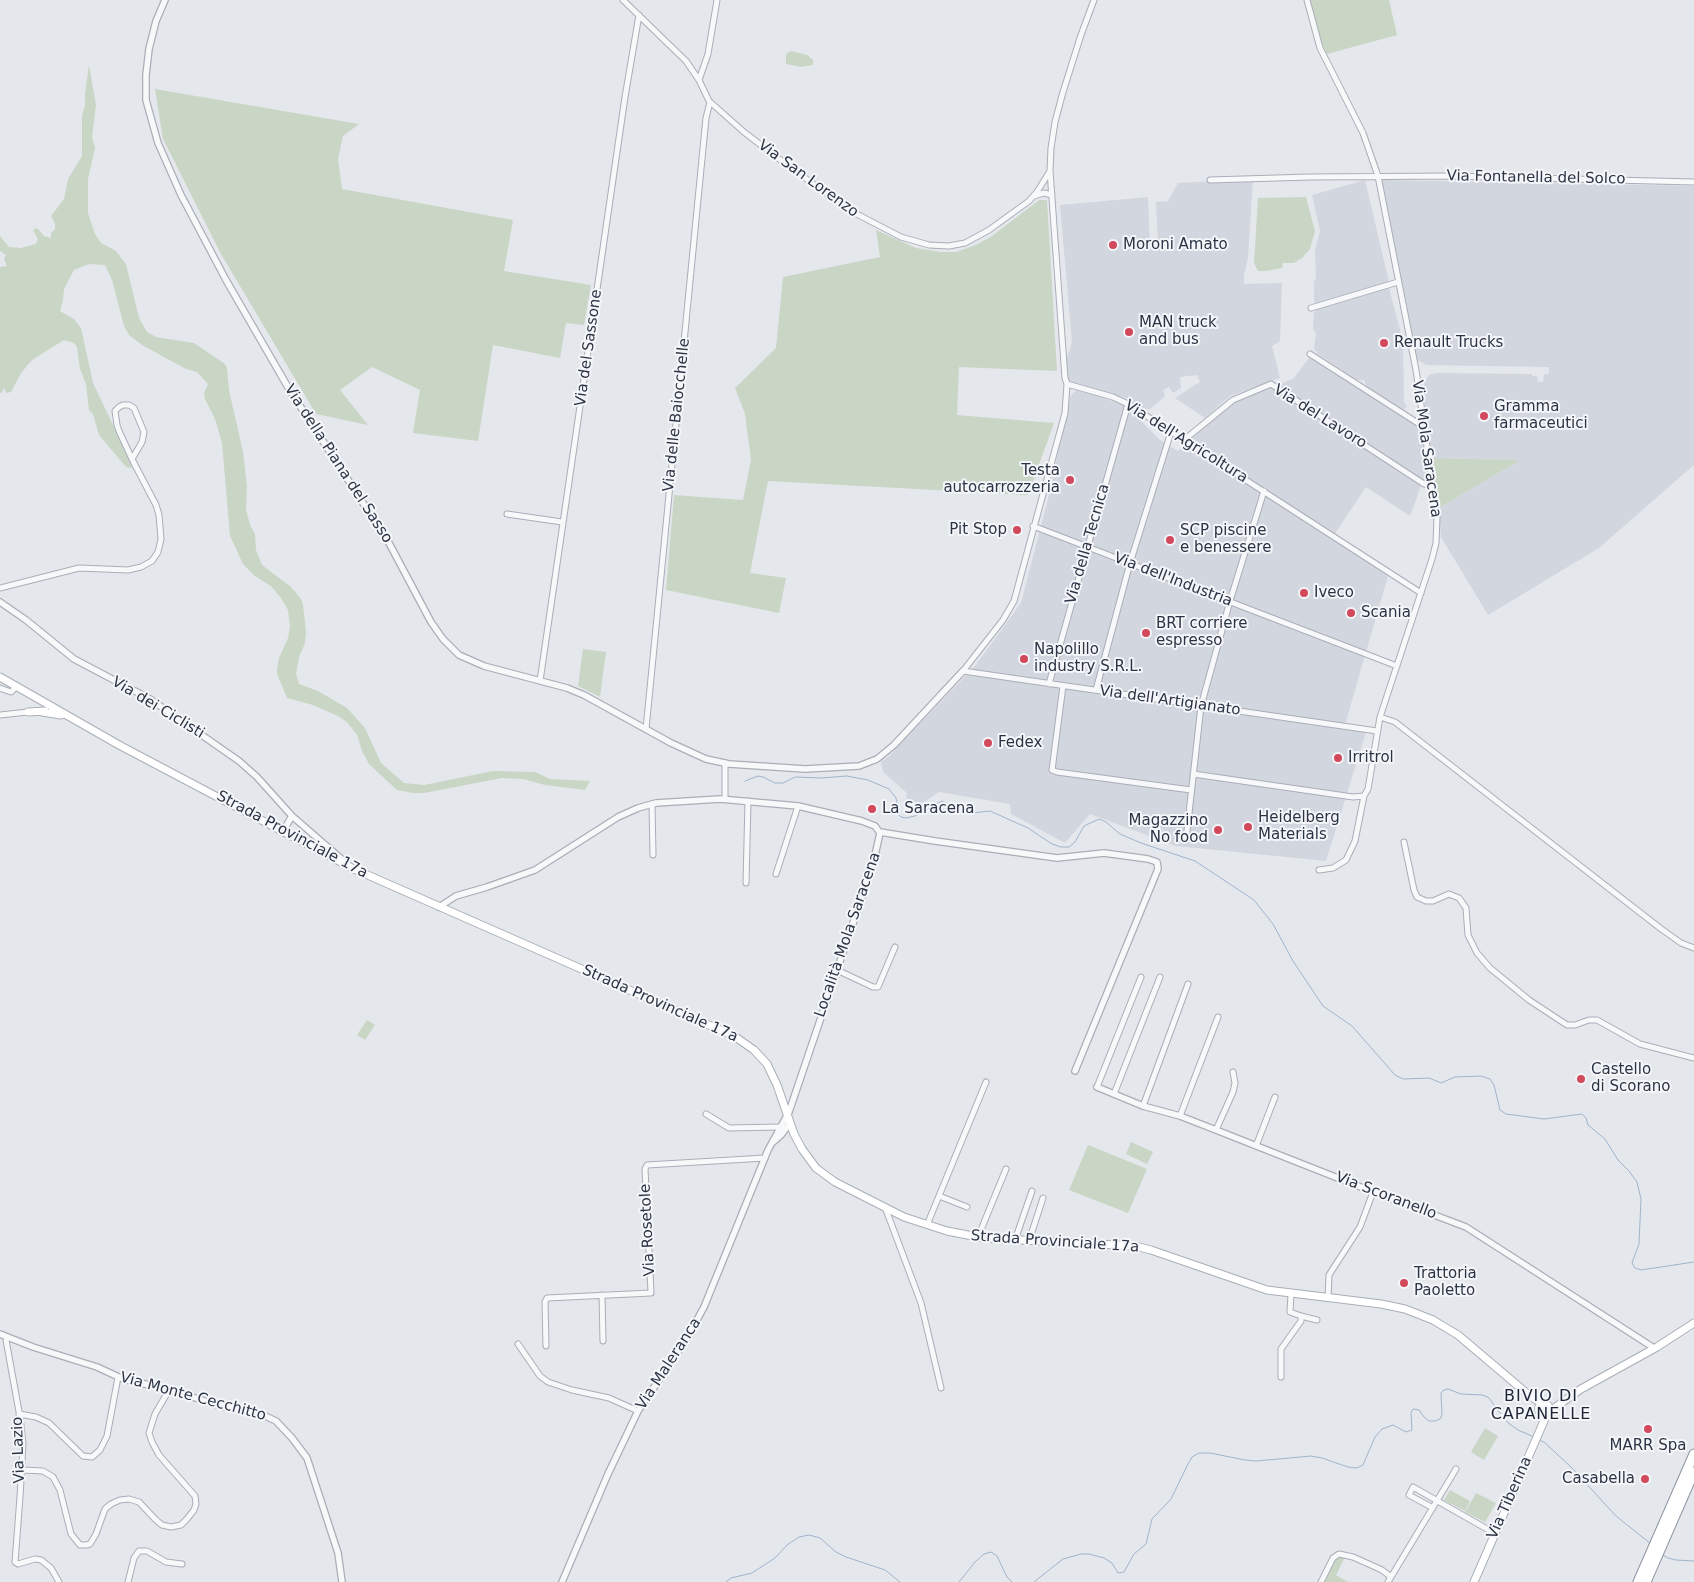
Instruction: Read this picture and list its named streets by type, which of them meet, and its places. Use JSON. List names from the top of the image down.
{
  "streets": {
    "main road": ["Strada Provinciale 17a", "Via Tiberina"],
    "street": [
      "Via Fontanella del Solco",
      "Via San Lorenzo",
      "Via del Sassone",
      "Via delle Baiocchelle",
      "Via del Lavoro",
      "Via dell'Agricoltura",
      "Via Mola Saracena",
      "Via della Piana del Sasso",
      "Via della Tecnica",
      "Via dell'Industria",
      "Via dell'Artigianato",
      "Via dei Ciclisti",
      "Località Mola Saracena",
      "Via Scoranello",
      "Via Rosetole",
      "Via Maleranca",
      "Via Monte Cecchitto",
      "Via Lazio"
    ]
  },
  "crossings": [
    ["Via Fontanella del Solco", "Via Mola Saracena"],
    ["Via San Lorenzo", "Via del Sassone"],
    ["Via San Lorenzo", "Via delle Baiocchelle"],
    ["Via del Sassone", "Via della Piana del Sasso"],
    ["Via delle Baiocchelle", "Via della Piana del Sasso"],
    ["Via del Lavoro", "Via dell'Agricoltura"],
    ["Via del Lavoro", "Via Mola Saracena"],
    ["Via dell'Agricoltura", "Via Mola Saracena"],
    ["Via dell'Agricoltura", "Via della Tecnica"],
    ["Via Mola Saracena", "Via dell'Industria"],
    ["Via Mola Saracena", "Via dell'Artigianato"],
    ["Via della Piana del Sasso", "Via dell'Artigianato"],
    ["Via della Tecnica", "Via dell'Industria"],
    ["Via della Tecnica", "Via dell'Artigianato"],
    ["Via dei Ciclisti", "Strada Provinciale 17a"],
    ["Strada Provinciale 17a", "Località Mola Saracena"],
    ["Strada Provinciale 17a", "Via Tiberina"],
    ["Località Mola Saracena", "Via Maleranca"],
    ["Via Scoranello", "Via Tiberina"],
    ["Via Rosetole", "Via Maleranca"],
    ["Via Monte Cecchitto", "Via Lazio"]
  ],
  "districts": ["BIVIO DI CAPANELLE"],
  "places": [
    "Moroni Amato",
    "MAN truck and bus",
    "Renault Trucks",
    "Gramma farmaceutici",
    "Testa autocarrozzeria",
    "Pit Stop",
    "SCP piscine e benessere",
    "Iveco",
    "Scania",
    "BRT corriere espresso",
    "Napolillo industry S.R.L.",
    "Fedex",
    "Irritrol",
    "La Saracena",
    "Heidelberg Materials",
    "Magazzino No food",
    "Castello di Scorano",
    "Trattoria Paoletto",
    "MARR Spa",
    "Casabella"
  ]
}
